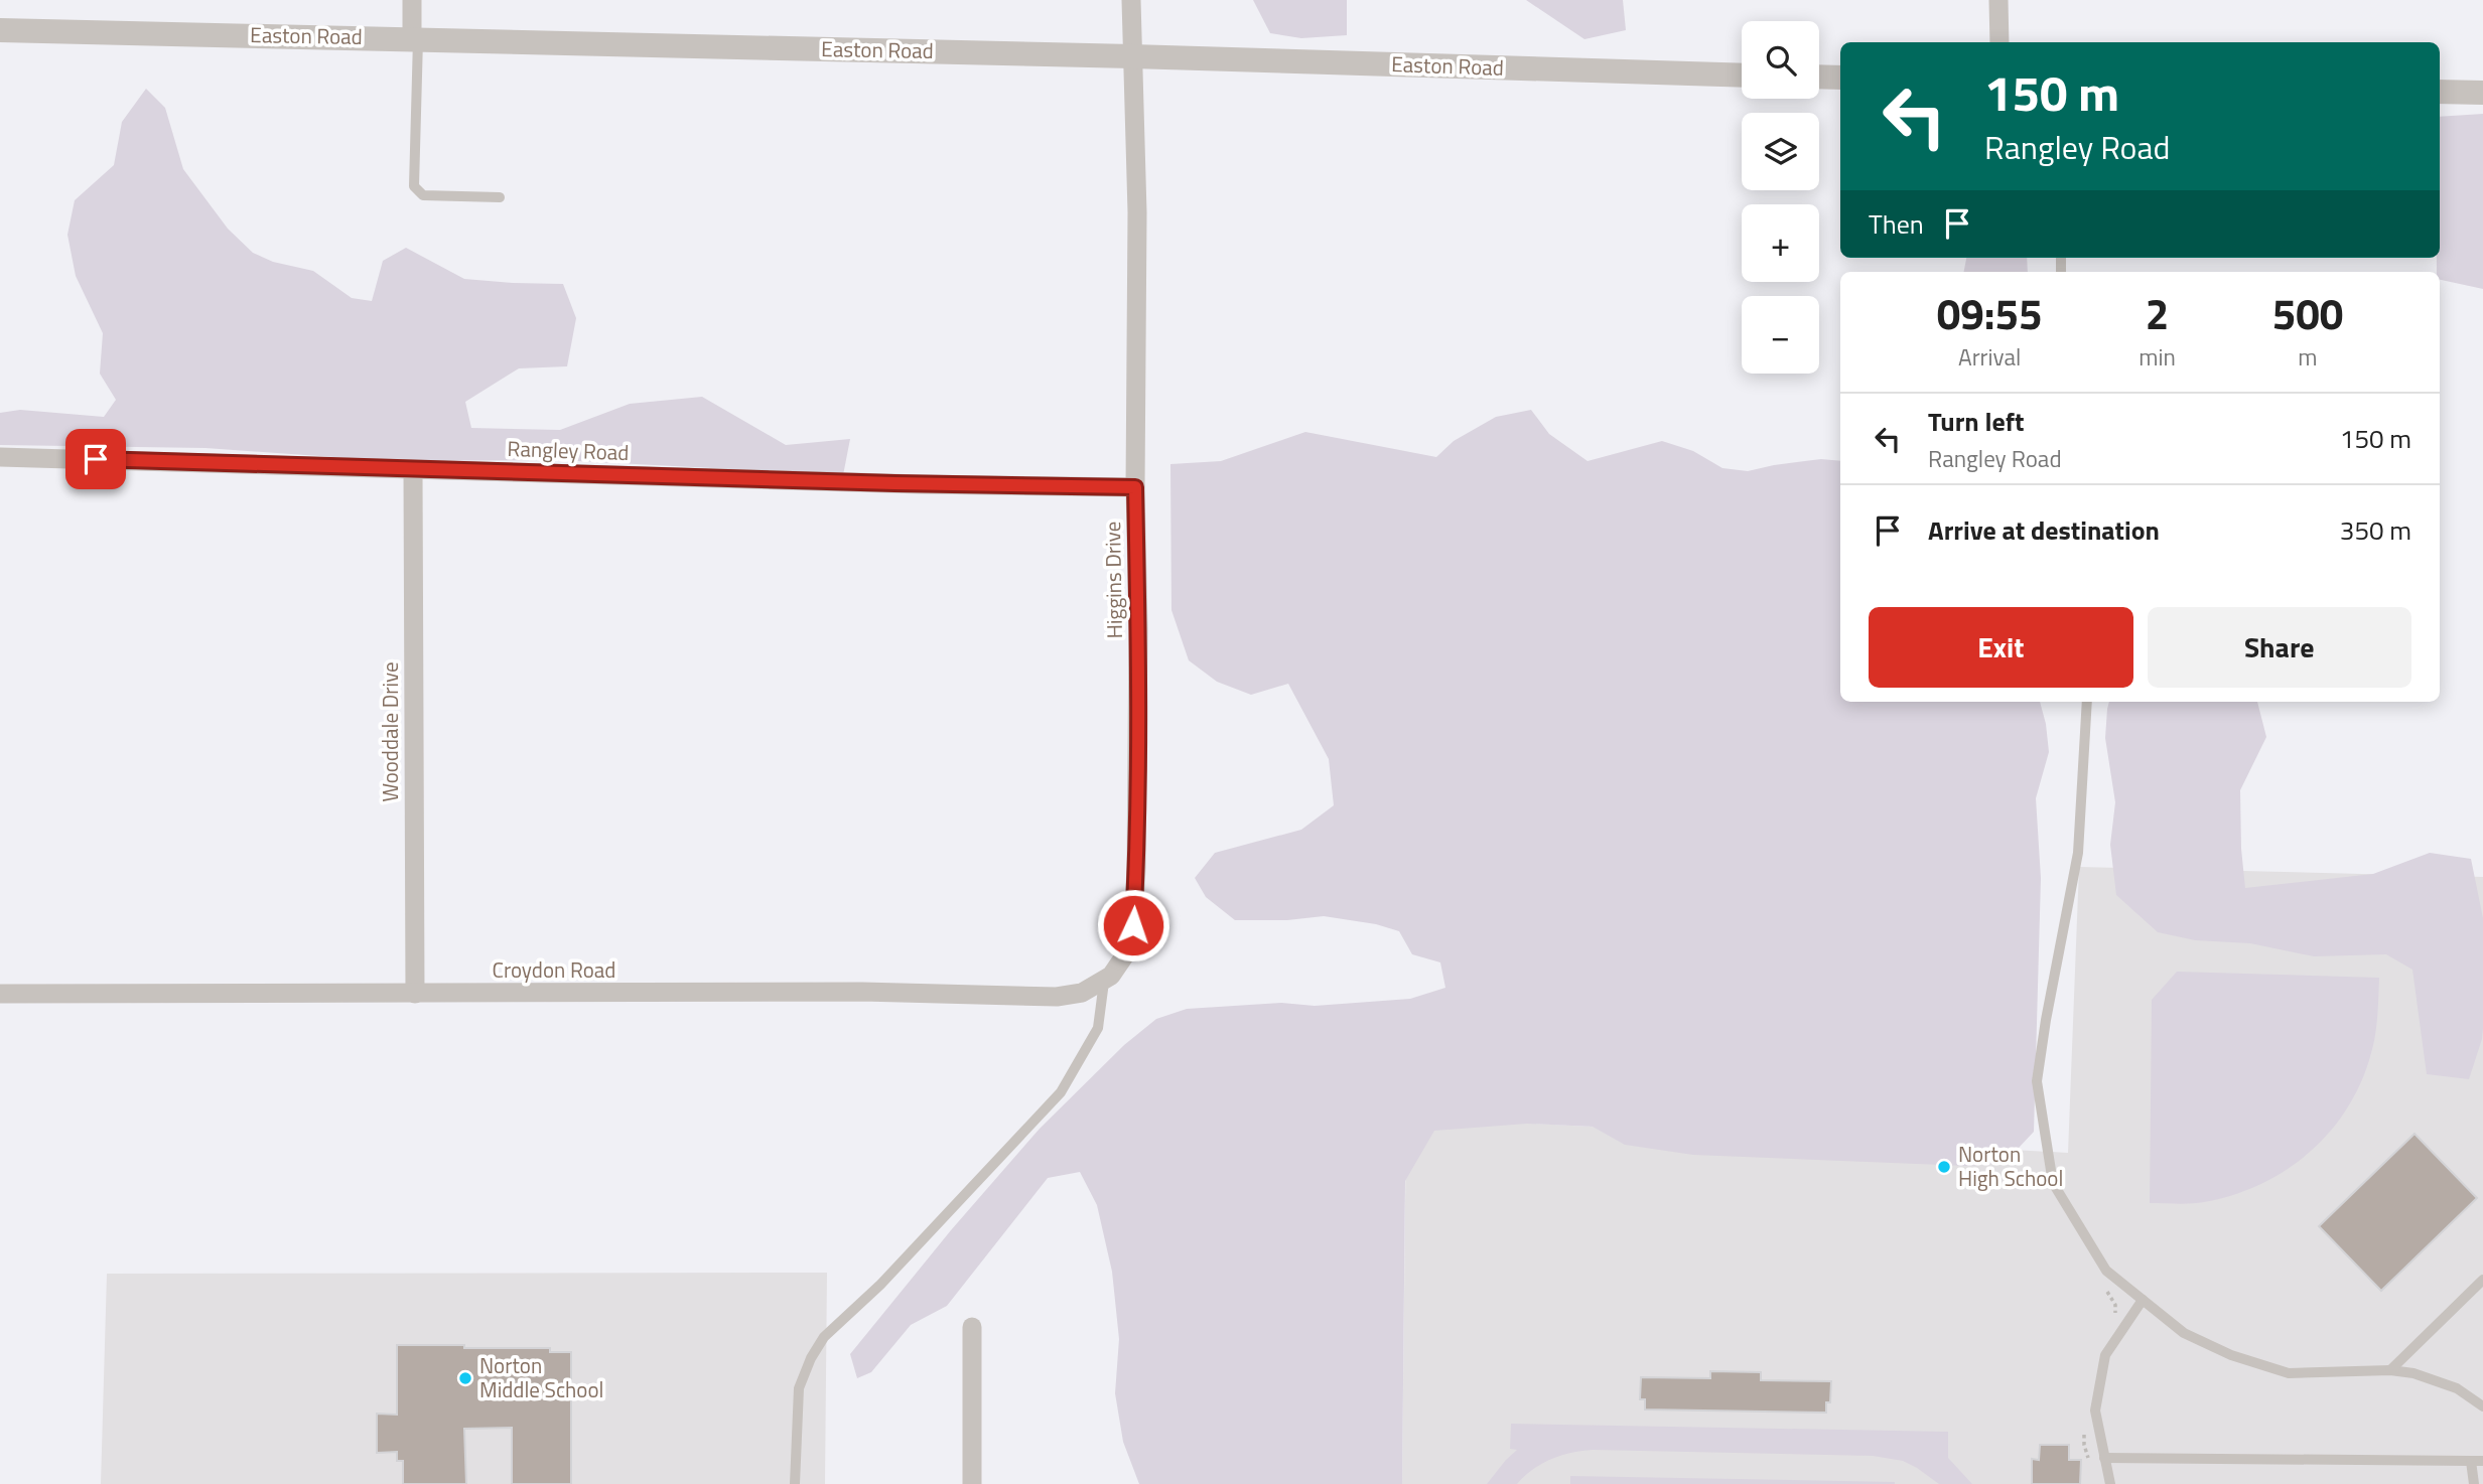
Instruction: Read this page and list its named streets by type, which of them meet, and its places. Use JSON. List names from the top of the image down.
{
  "streets": {
    "street": [
      "Easton Road",
      "Rangley Road",
      "Higgins Drive",
      "Wooddale Drive",
      "Croydon Road"
    ]
  },
  "crossings": [
    ["Easton Road", "Higgins Drive"],
    ["Rangley Road", "Higgins Drive"],
    ["Rangley Road", "Wooddale Drive"],
    ["Higgins Drive", "Croydon Road"],
    ["Wooddale Drive", "Croydon Road"]
  ],
  "places": ["Norton High School", "Norton Middle School"],
  "page": {
    "map_buttons": ["+", "−"],
    "turn": ["150 m", "Rangley Road"],
    "then": "Then",
    "eta": [
      "09:55",
      "Arrival",
      "2",
      "min",
      "500",
      "m"
    ],
    "list": [
      {
        "name": "Turn left",
        "note": "Rangley Road",
        "value": "150 m"
      },
      {
        "name": "Arrive at destination",
        "value": "350 m"
      }
    ],
    "buttons": ["Exit", "Share"]
  }
}
